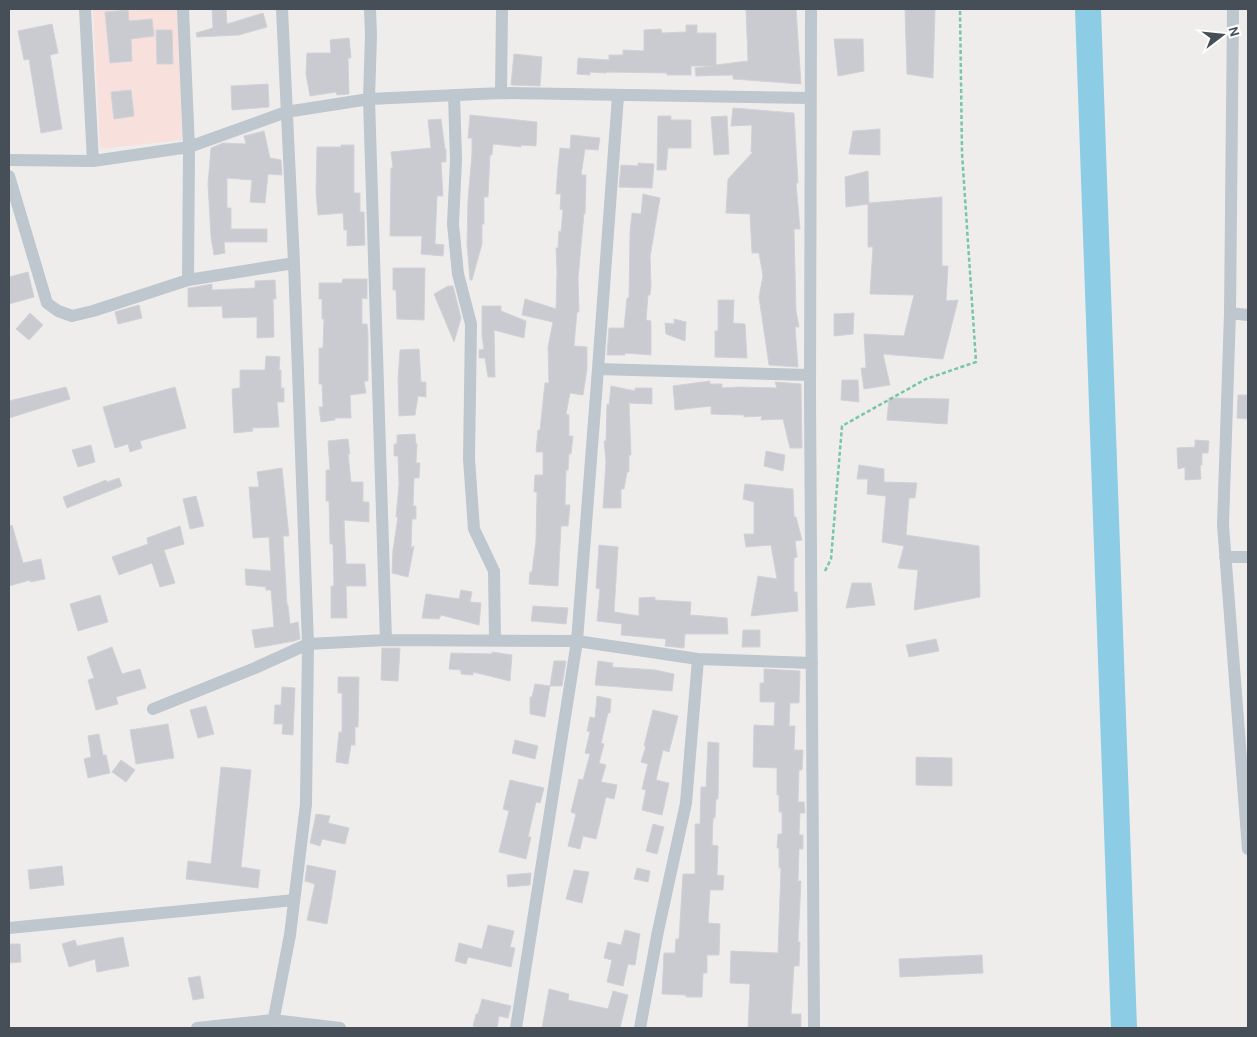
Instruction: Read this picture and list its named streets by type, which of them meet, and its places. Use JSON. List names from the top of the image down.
{
  "north": "right"
}
